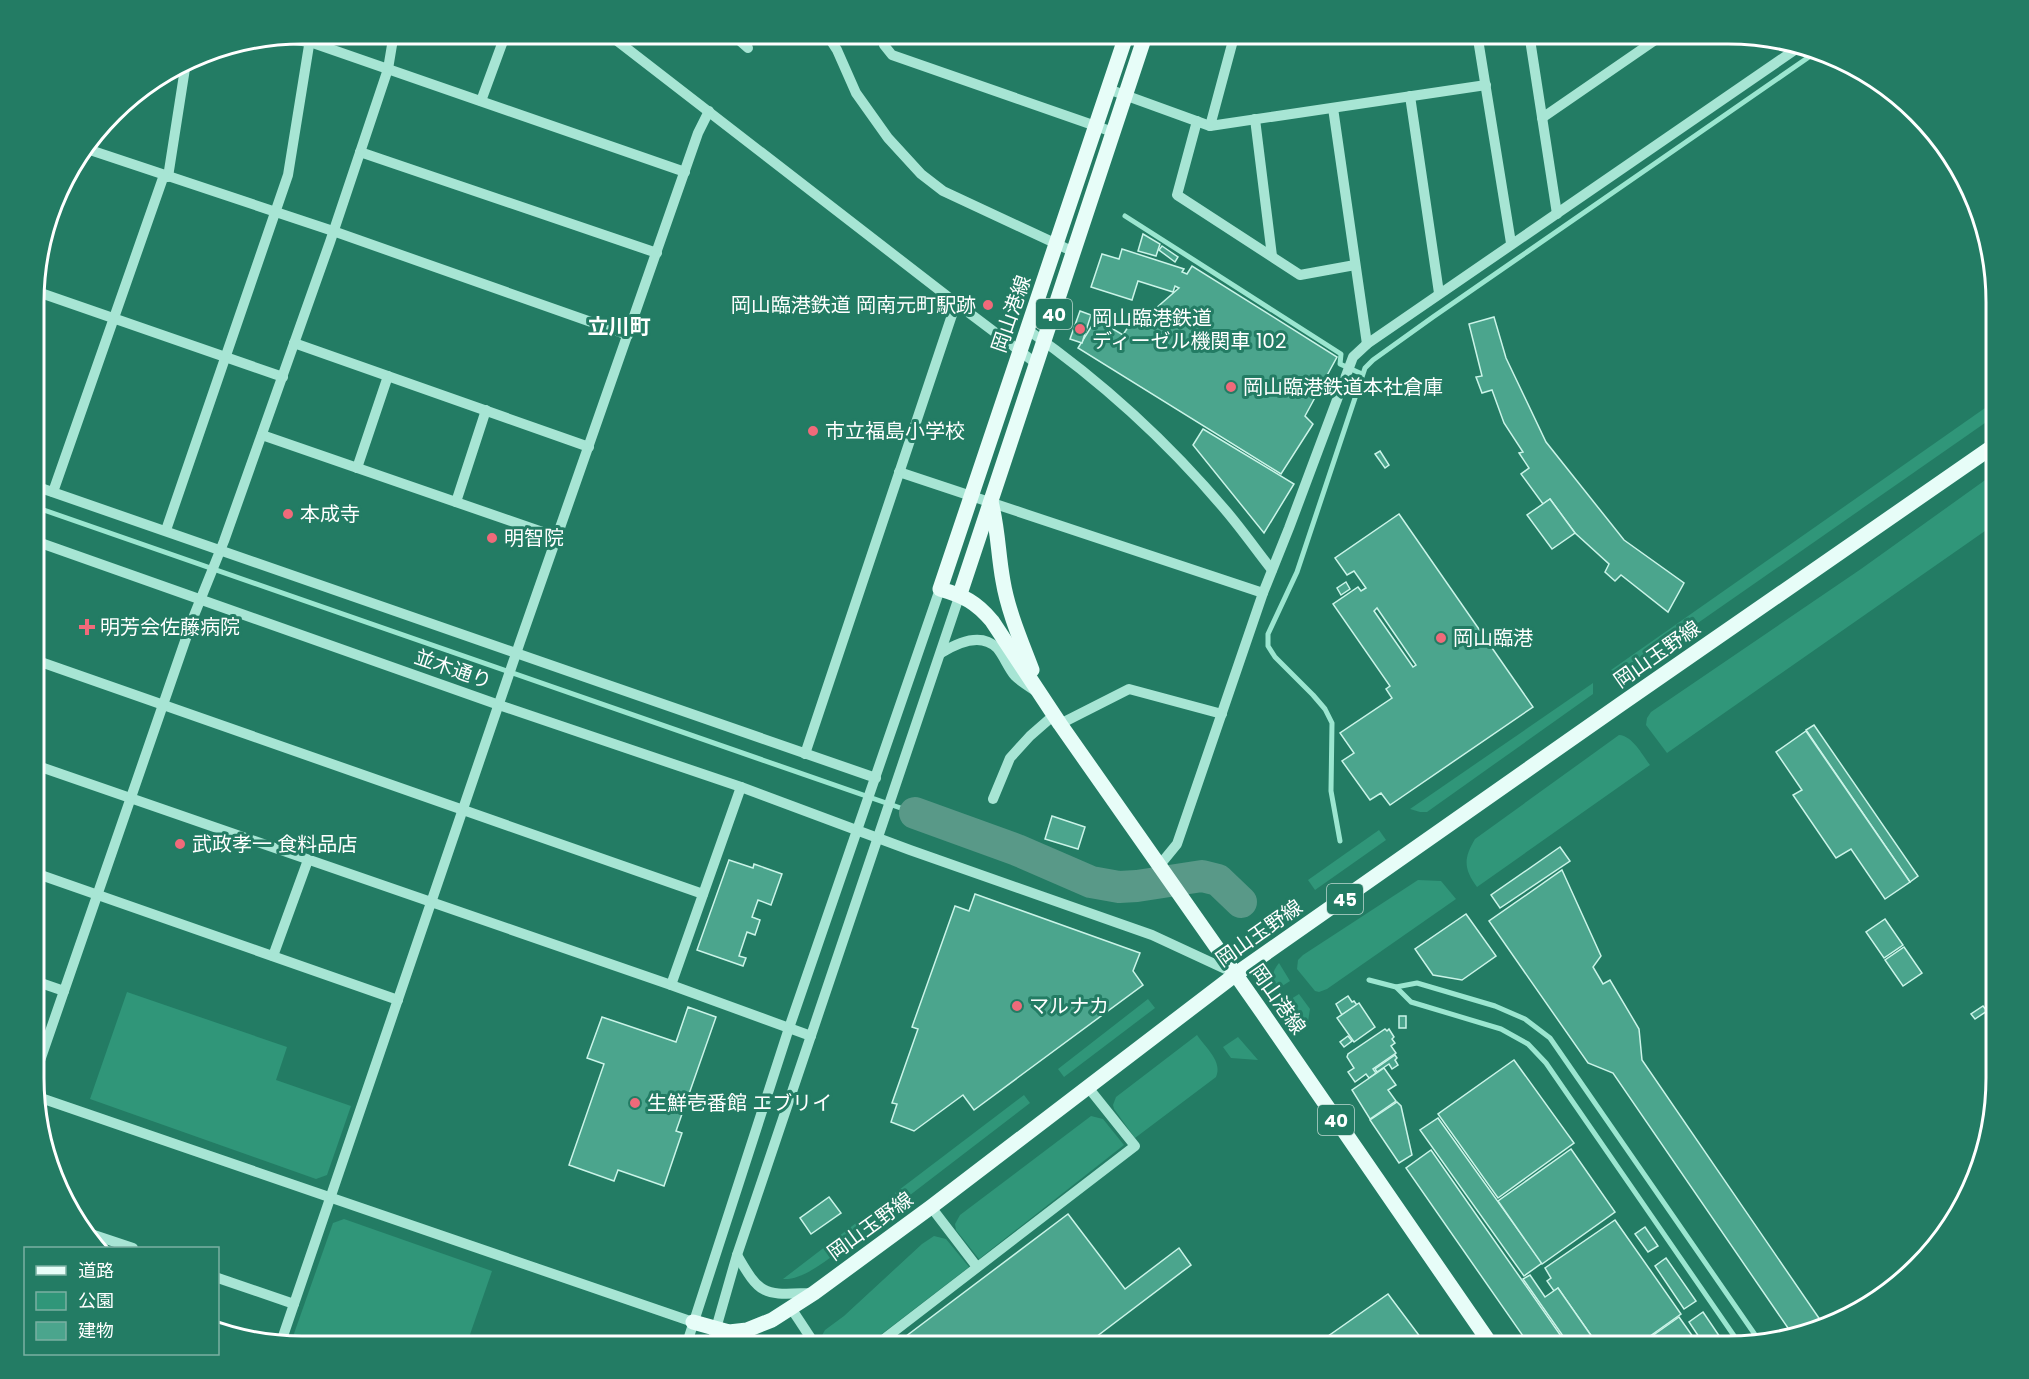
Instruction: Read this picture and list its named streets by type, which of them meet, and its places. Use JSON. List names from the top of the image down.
{
  "streets": {
    "main road": [
      "岡山港線",
      "40",
      "岡山玉野線",
      "45"
    ],
    "street": ["並木通り"]
  },
  "crossings": [
    ["岡山港線", "40"],
    ["岡山港線", "岡山玉野線"],
    ["岡山港線", "並木通り"],
    ["岡山玉野線", "並木通り"]
  ],
  "districts": ["立川町"],
  "places": {
    "other": [
      "岡山臨港鉄道 岡南元町駅跡",
      "岡山臨港鉄道 ディーゼル機関車 102",
      "岡山臨港鉄道本社倉庫",
      "市立福島小学校",
      "本成寺",
      "明智院",
      "岡山臨港",
      "武政孝一 食料品店",
      "マルナカ",
      "生鮮壱番館 エブリイ"
    ],
    "health": ["明芳会佐藤病院"]
  },
  "legend": ["道路", "公園", "建物"]
}
